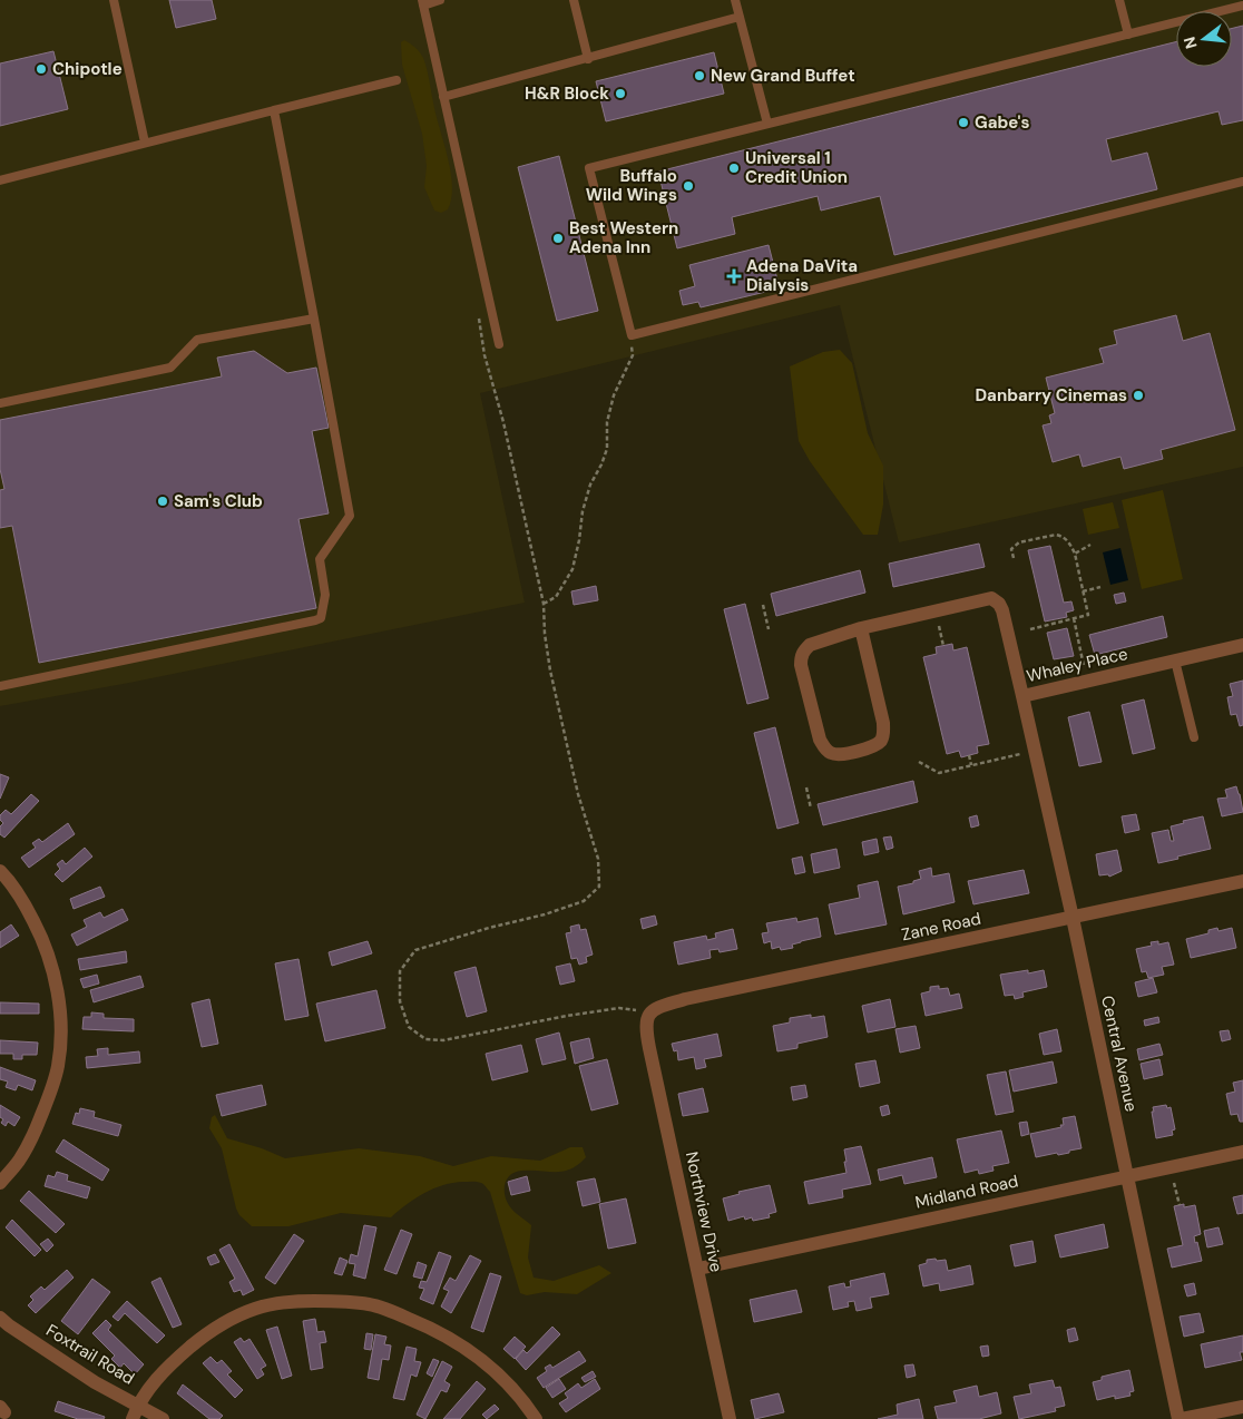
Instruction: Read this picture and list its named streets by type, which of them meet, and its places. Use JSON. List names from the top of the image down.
{
  "streets": {
    "street": [
      "Whaley Place",
      "Zane Road",
      "Central Avenue",
      "Midland Road",
      "Northview Drive",
      "Foxtrail Road"
    ]
  },
  "crossings": [
    ["Whaley Place", "Central Avenue"],
    ["Zane Road", "Central Avenue"],
    ["Zane Road", "Northview Drive"],
    ["Central Avenue", "Midland Road"],
    ["Midland Road", "Northview Drive"]
  ],
  "places": {
    "other": [
      "Chipotle",
      "New Grand Buffet",
      "H&R Block",
      "Gabe's",
      "Universal 1 Credit Union",
      "Buffalo Wild Wings",
      "Best Western Adena Inn",
      "Danbarry Cinemas",
      "Sam's Club"
    ],
    "health": ["Adena DaVita Dialysis"]
  },
  "north": "left"
}
